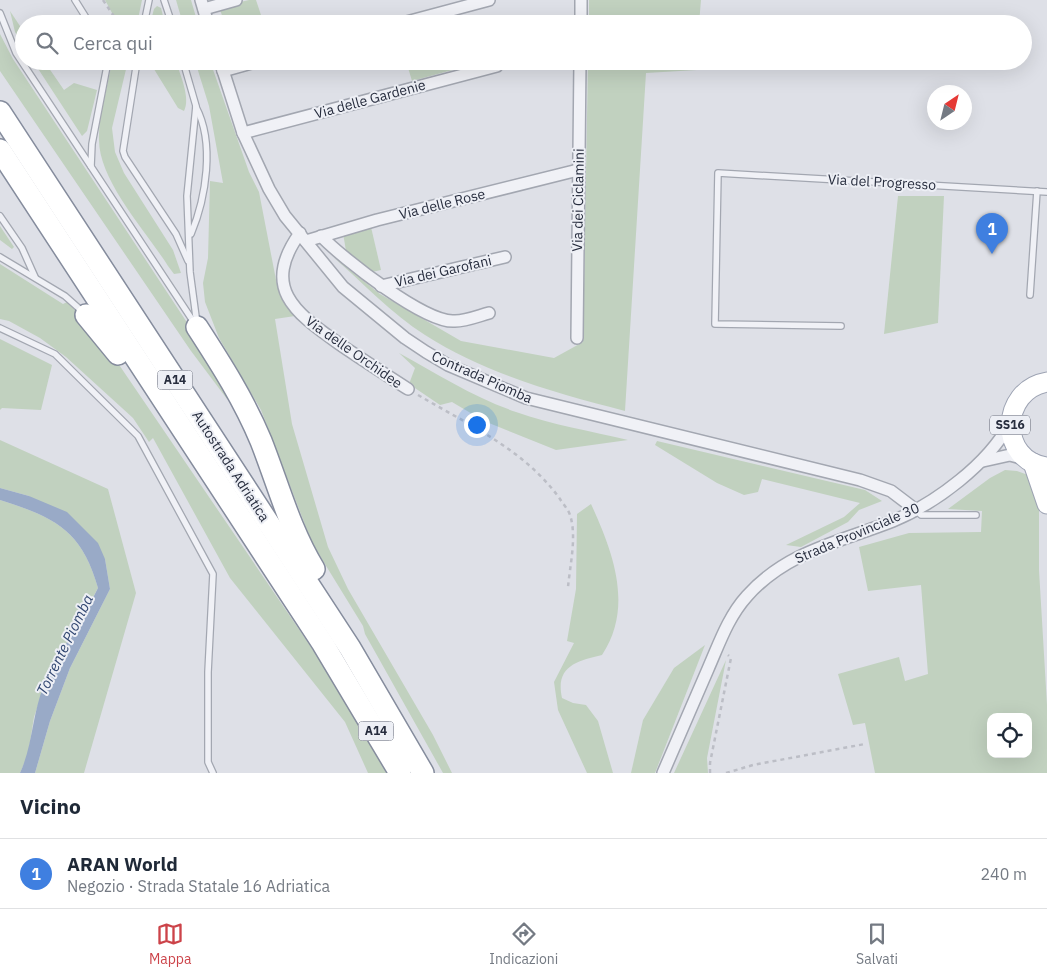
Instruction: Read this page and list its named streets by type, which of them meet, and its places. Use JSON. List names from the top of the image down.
{
  "streets": {
    "highway": ["A14", "Autostrada Adriatica"],
    "main road": ["SS16"],
    "street": [
      "Via delle Gardenie",
      "Via dei Ciclamini",
      "Via delle Rose",
      "Via dei Garofani",
      "Via delle Orchidee",
      "Contrada Piomba",
      "Strada Provinciale 30"
    ],
    "lane": ["Via del Progresso"]
  },
  "crossings": [
    ["Via delle Gardenie", "Contrada Piomba"],
    ["Via dei Ciclamini", "Via delle Rose"],
    ["Via delle Rose", "Via delle Orchidee"],
    ["Via delle Rose", "Contrada Piomba"],
    ["Via delle Orchidee", "Contrada Piomba"],
    ["Contrada Piomba", "Strada Provinciale 30"],
    ["SS16", "Strada Provinciale 30"]
  ],
  "water": ["Torrente Piomba"],
  "north": "top right",
  "page": {
    "search": "Cerca qui",
    "pins": "1",
    "heading": "Vicino",
    "list": [
      {
        "mark": "1",
        "name": "ARAN World",
        "note": "Negozio · Strada Statale 16 Adriatica",
        "value": "240 m"
      }
    ],
    "nav": ["Mappa", "Indicazioni", "Salvati"]
  }
}
